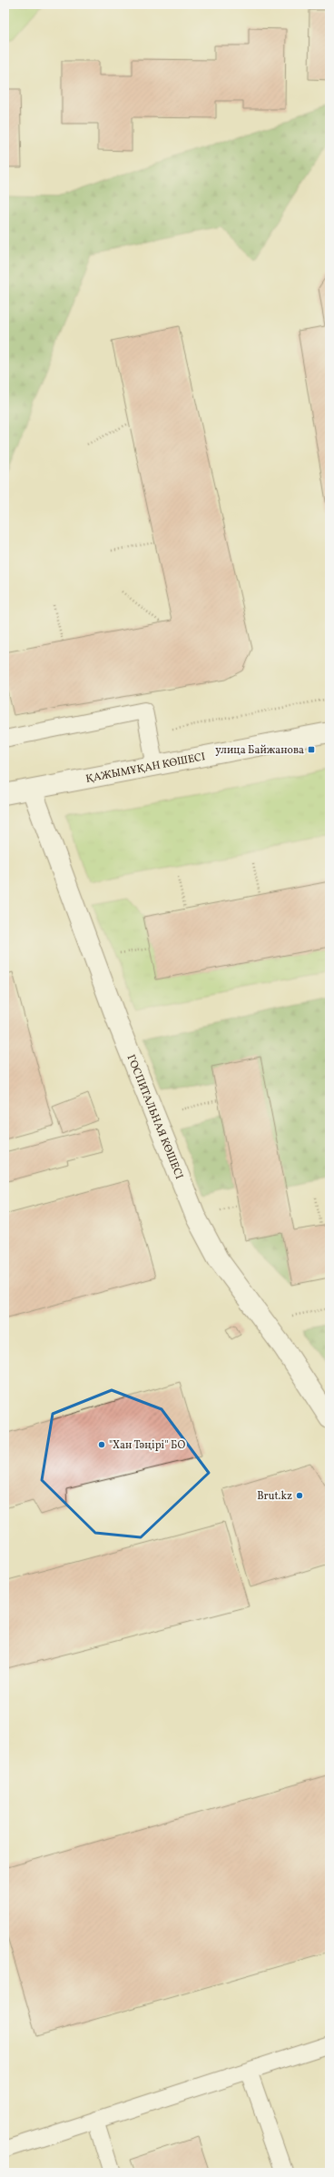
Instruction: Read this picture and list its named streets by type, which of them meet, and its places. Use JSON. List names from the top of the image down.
{
  "streets": {
    "street": ["ҚАЖЫМҰҚАН КӨШЕСІ", "ГОСПИТАЛЬНАЯ КӨШЕСІ"]
  },
  "crossings": [
    ["ҚАЖЫМҰҚАН КӨШЕСІ", "ГОСПИТАЛЬНАЯ КӨШЕСІ"]
  ],
  "places": {
    "transit": ["улица Байжанова"],
    "other": ["\"Хан Тәңірі\" БО", "Brut.kz"]
  }
}
